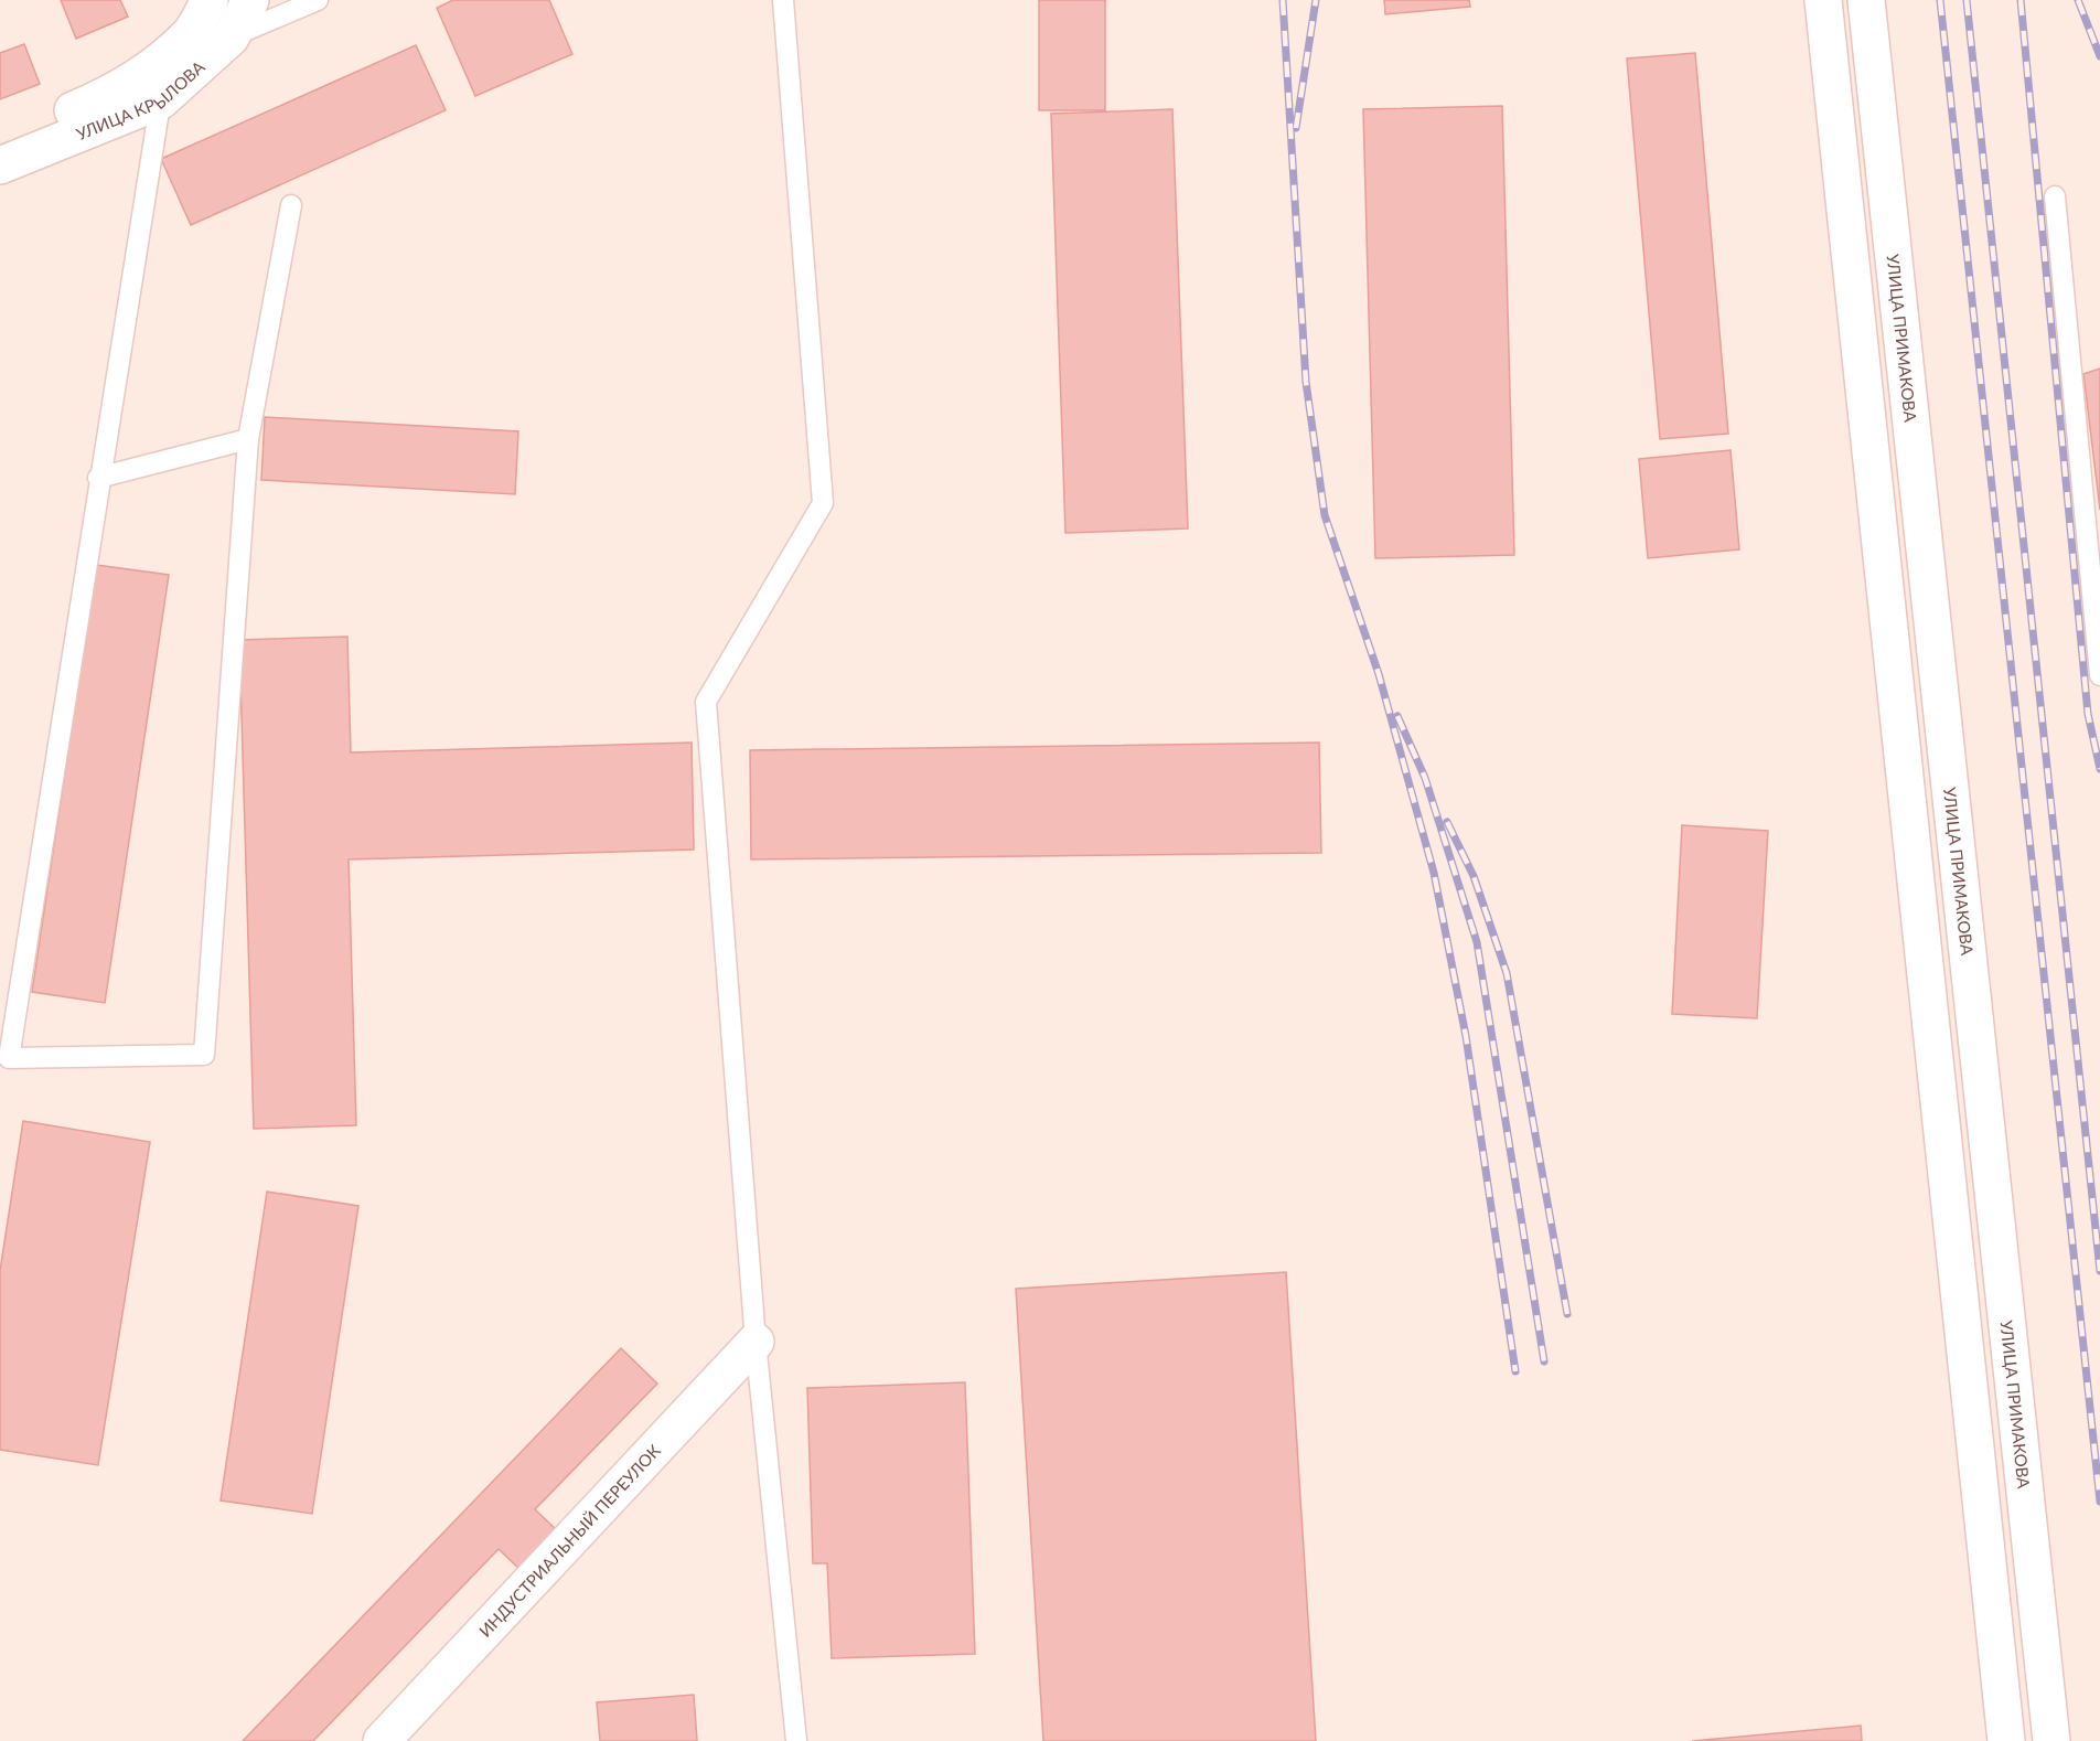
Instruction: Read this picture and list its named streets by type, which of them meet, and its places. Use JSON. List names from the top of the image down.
{
  "streets": {
    "main road": ["УЛИЦА КРЫЛОВА", "УЛИЦА ПРИМАКОВА", "ИНДУСТРИАЛЬНЫЙ ПЕРЕУЛОК"]
  }
}
